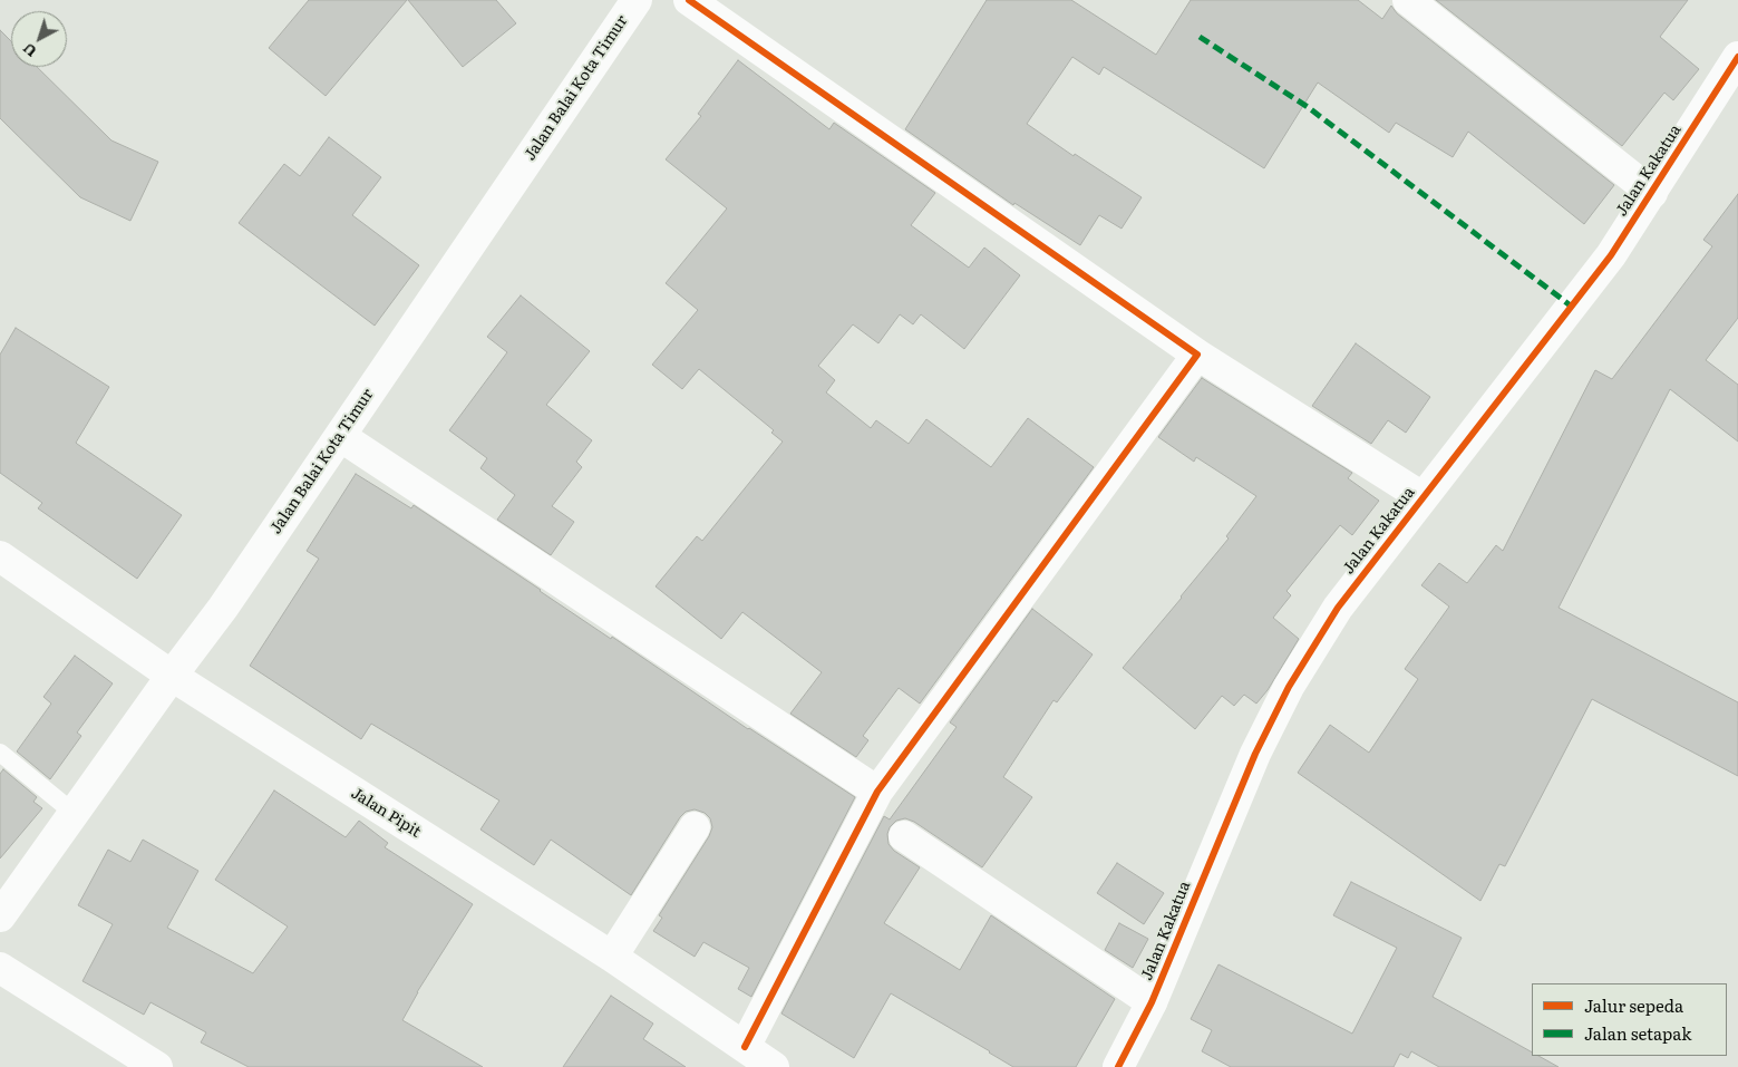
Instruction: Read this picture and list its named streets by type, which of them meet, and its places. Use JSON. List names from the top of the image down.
{
  "streets": {
    "street": ["Jalan Balai Kota Timur", "Jalan Kakatua", "Jalan Pipit"]
  },
  "crossings": [
    ["Jalan Balai Kota Timur", "Jalan Pipit"]
  ],
  "legend": ["Jalur sepeda", "Jalan setapak"],
  "north": "bottom left"
}
